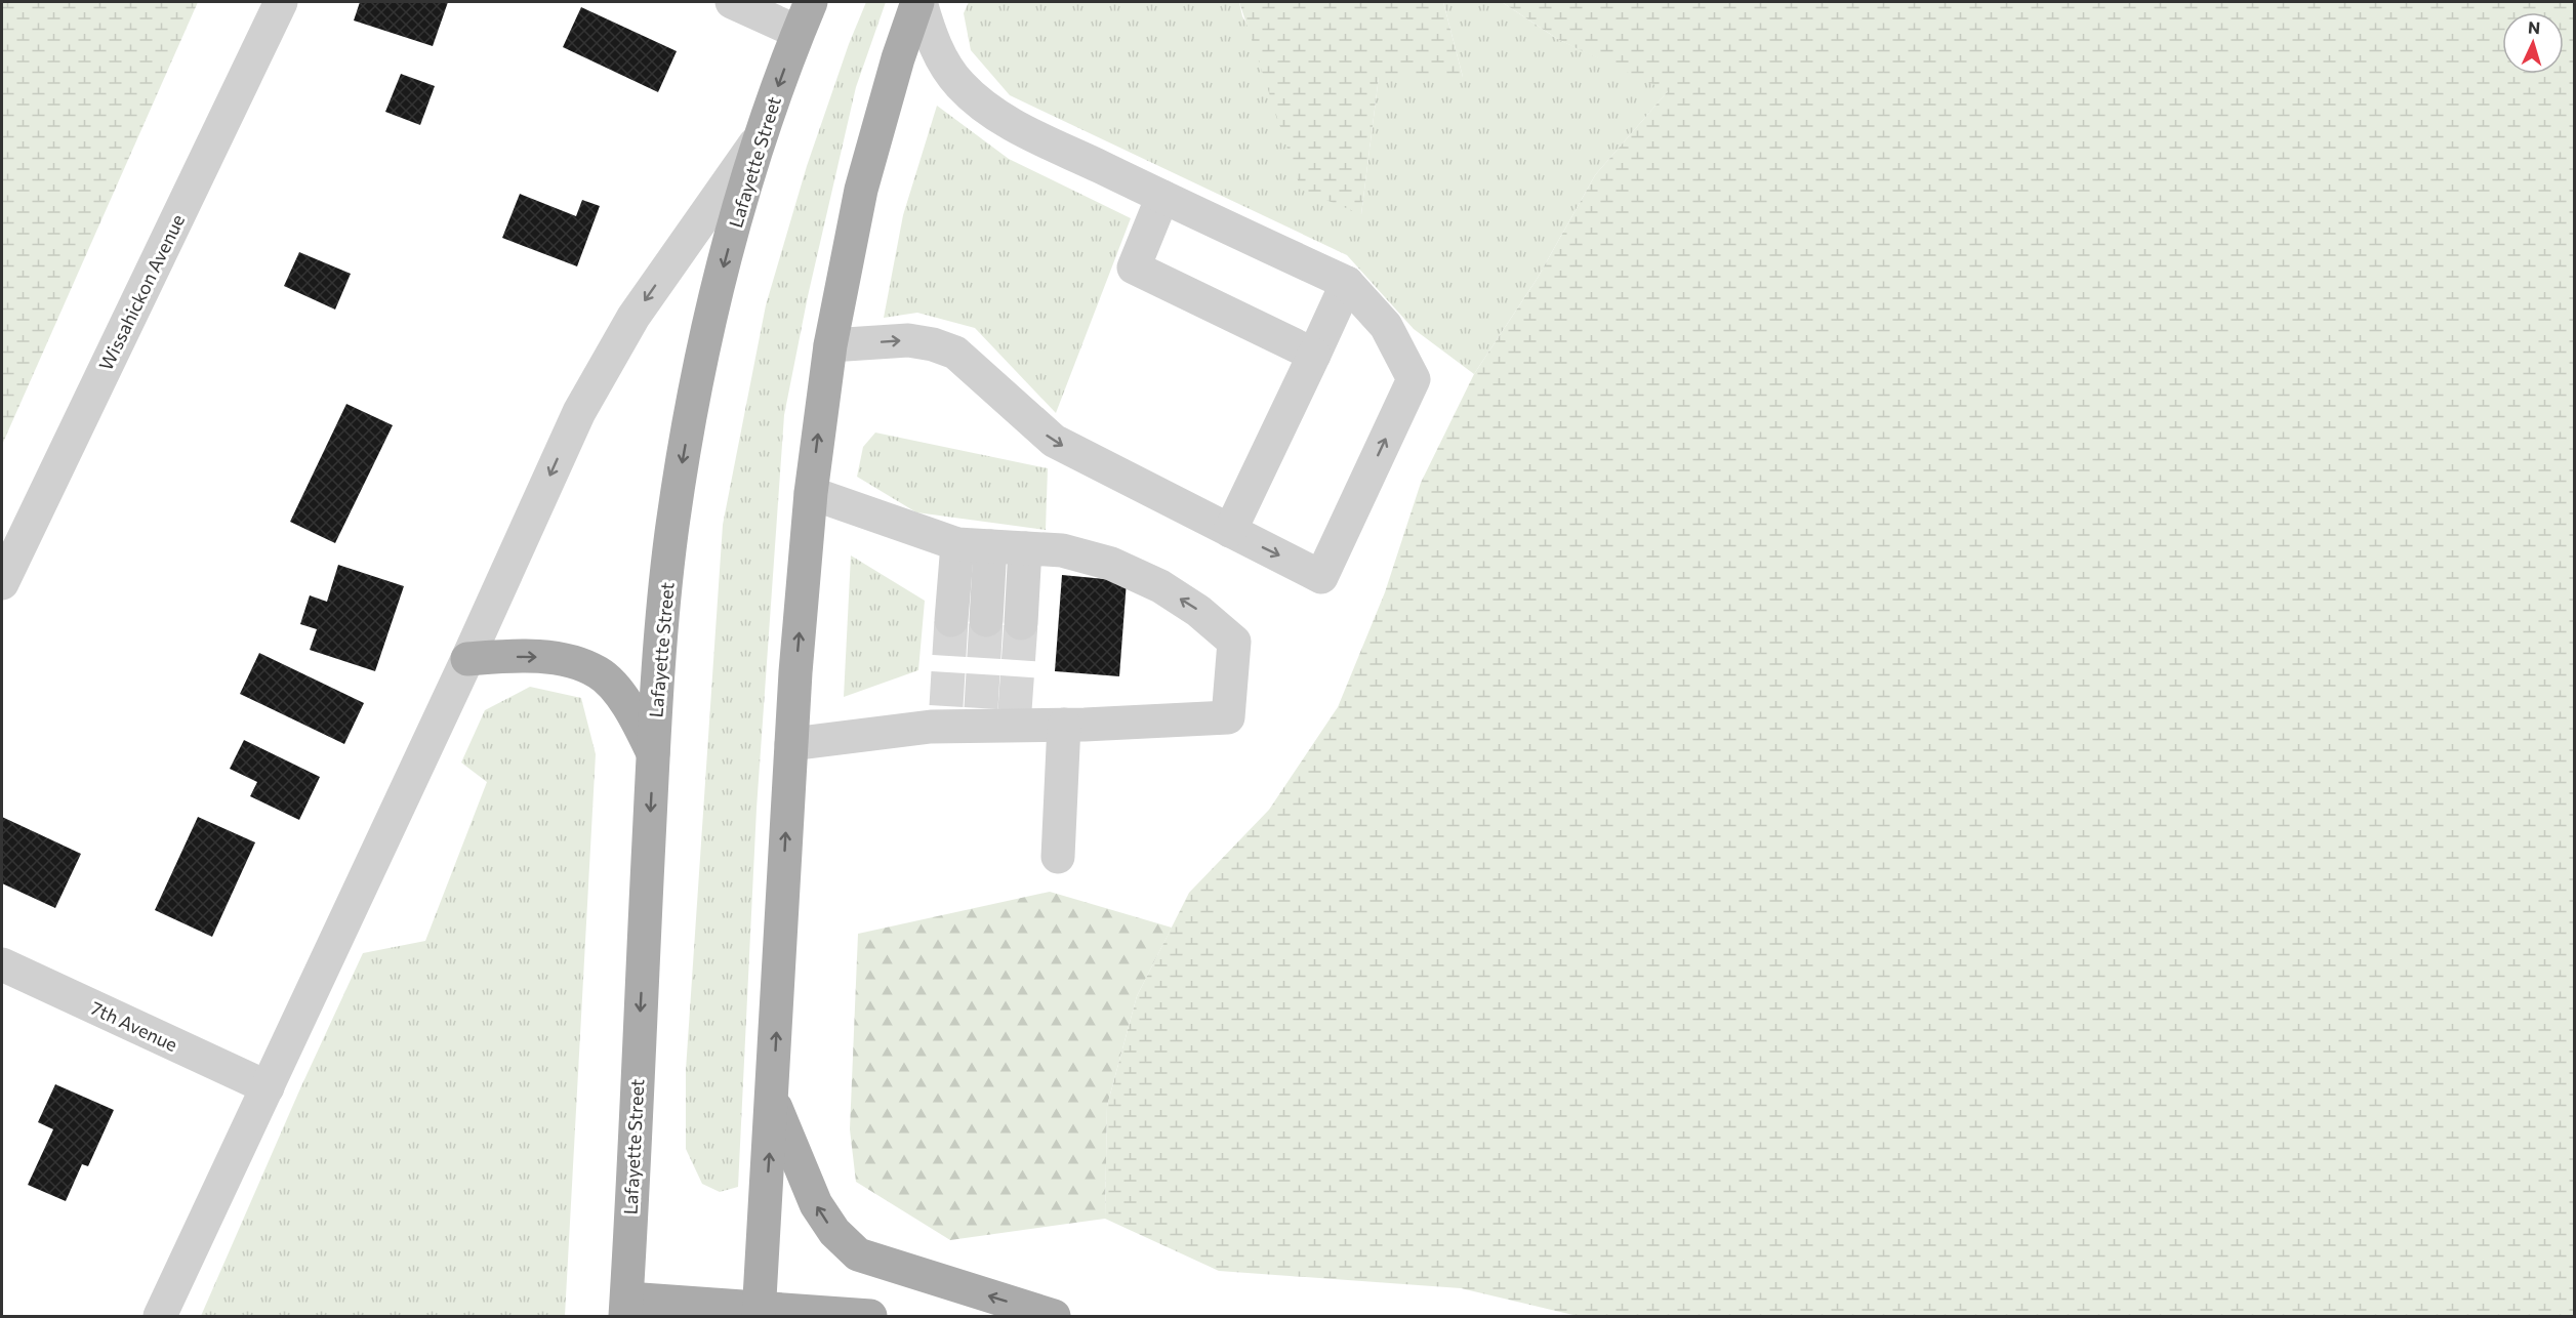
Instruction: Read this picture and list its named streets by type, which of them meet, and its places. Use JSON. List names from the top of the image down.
{
  "streets": {
    "main road": ["Lafayette Street"],
    "street": ["Wissahickon Avenue", "7th Avenue"]
  },
  "north": "top"
}
